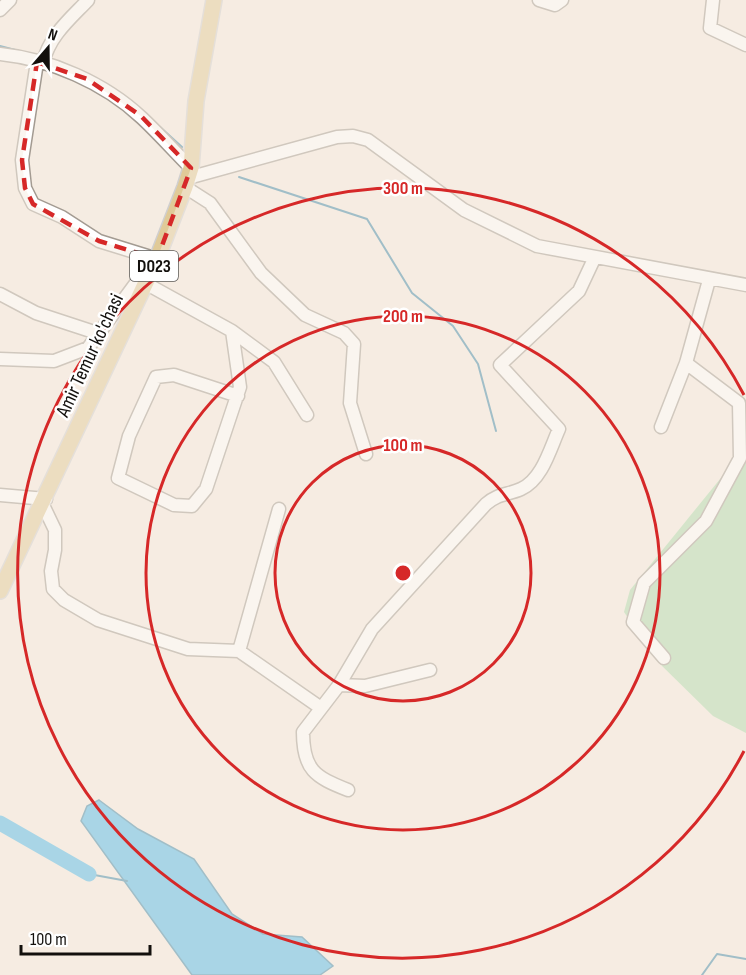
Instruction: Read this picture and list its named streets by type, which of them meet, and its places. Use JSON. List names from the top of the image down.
{
  "streets": {
    "main road": ["D023", "Amir Temur ko'chasi"]
  },
  "crossings": [
    ["D023", "Amir Temur ko'chasi"]
  ],
  "scale_bar": "100 m",
  "north": "top",
  "rings": ["300 m", "200 m", "100 m"]
}
